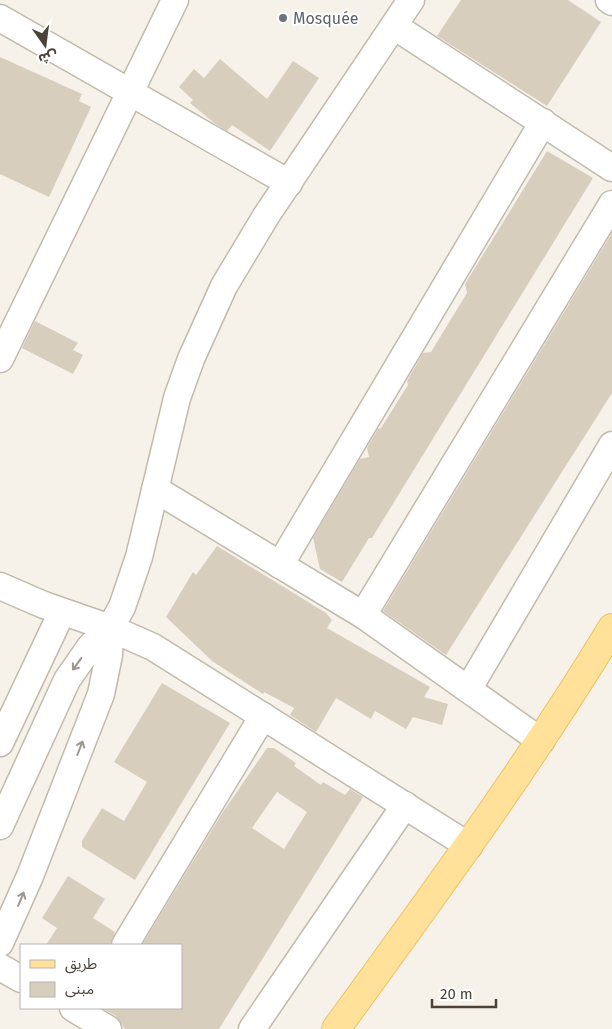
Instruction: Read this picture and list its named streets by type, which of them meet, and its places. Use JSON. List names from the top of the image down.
{
  "places": ["Mosquée"],
  "legend": ["طريق", "مبنى"],
  "scale_bar": "20 m",
  "north": "bottom"
}
